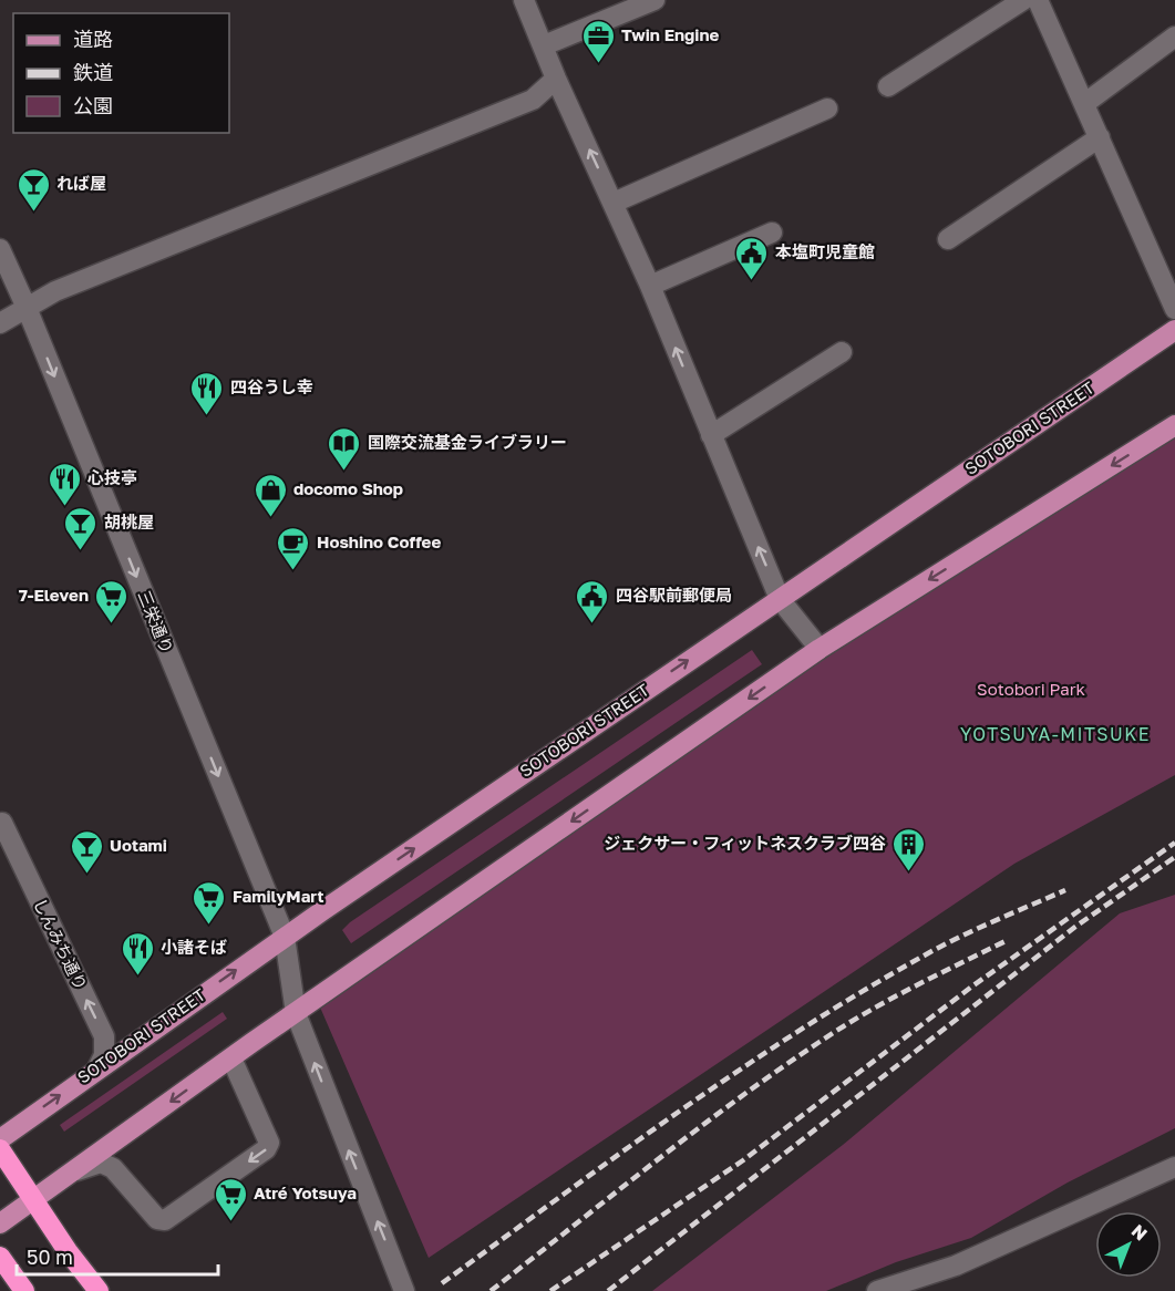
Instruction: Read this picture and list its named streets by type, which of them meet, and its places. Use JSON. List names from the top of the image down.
{
  "streets": {
    "main road": ["SOTOBORI STREET"],
    "street": ["三栄通り", "しんみち通り"]
  },
  "crossings": [
    ["SOTOBORI STREET", "三栄通り"],
    ["SOTOBORI STREET", "しんみち通り"]
  ],
  "one_way": ["しんみち通り"],
  "districts": ["YOTSUYA-MITSUKE"],
  "parks": ["Sotobori Park"],
  "places": {
    "office": ["Twin Engine"],
    "bar": ["れば屋", "胡桃屋", "Uotami"],
    "public building": ["本塩町児童館", "四谷駅前郵便局"],
    "restaurant": ["四谷うし幸", "心技亭", "小諸そば"],
    "library": ["国際交流基金ライブラリー"],
    "shop": ["docomo Shop"],
    "cafe": ["Hoshino Coffee"],
    "supermarket": ["7-Eleven", "FamilyMart", "Atré Yotsuya"],
    "building": ["ジェクサー・フィットネスクラブ四谷"]
  },
  "legend": ["道路", "鉄道", "公園"],
  "scale_bar": "50 m",
  "north": "top right"
}
